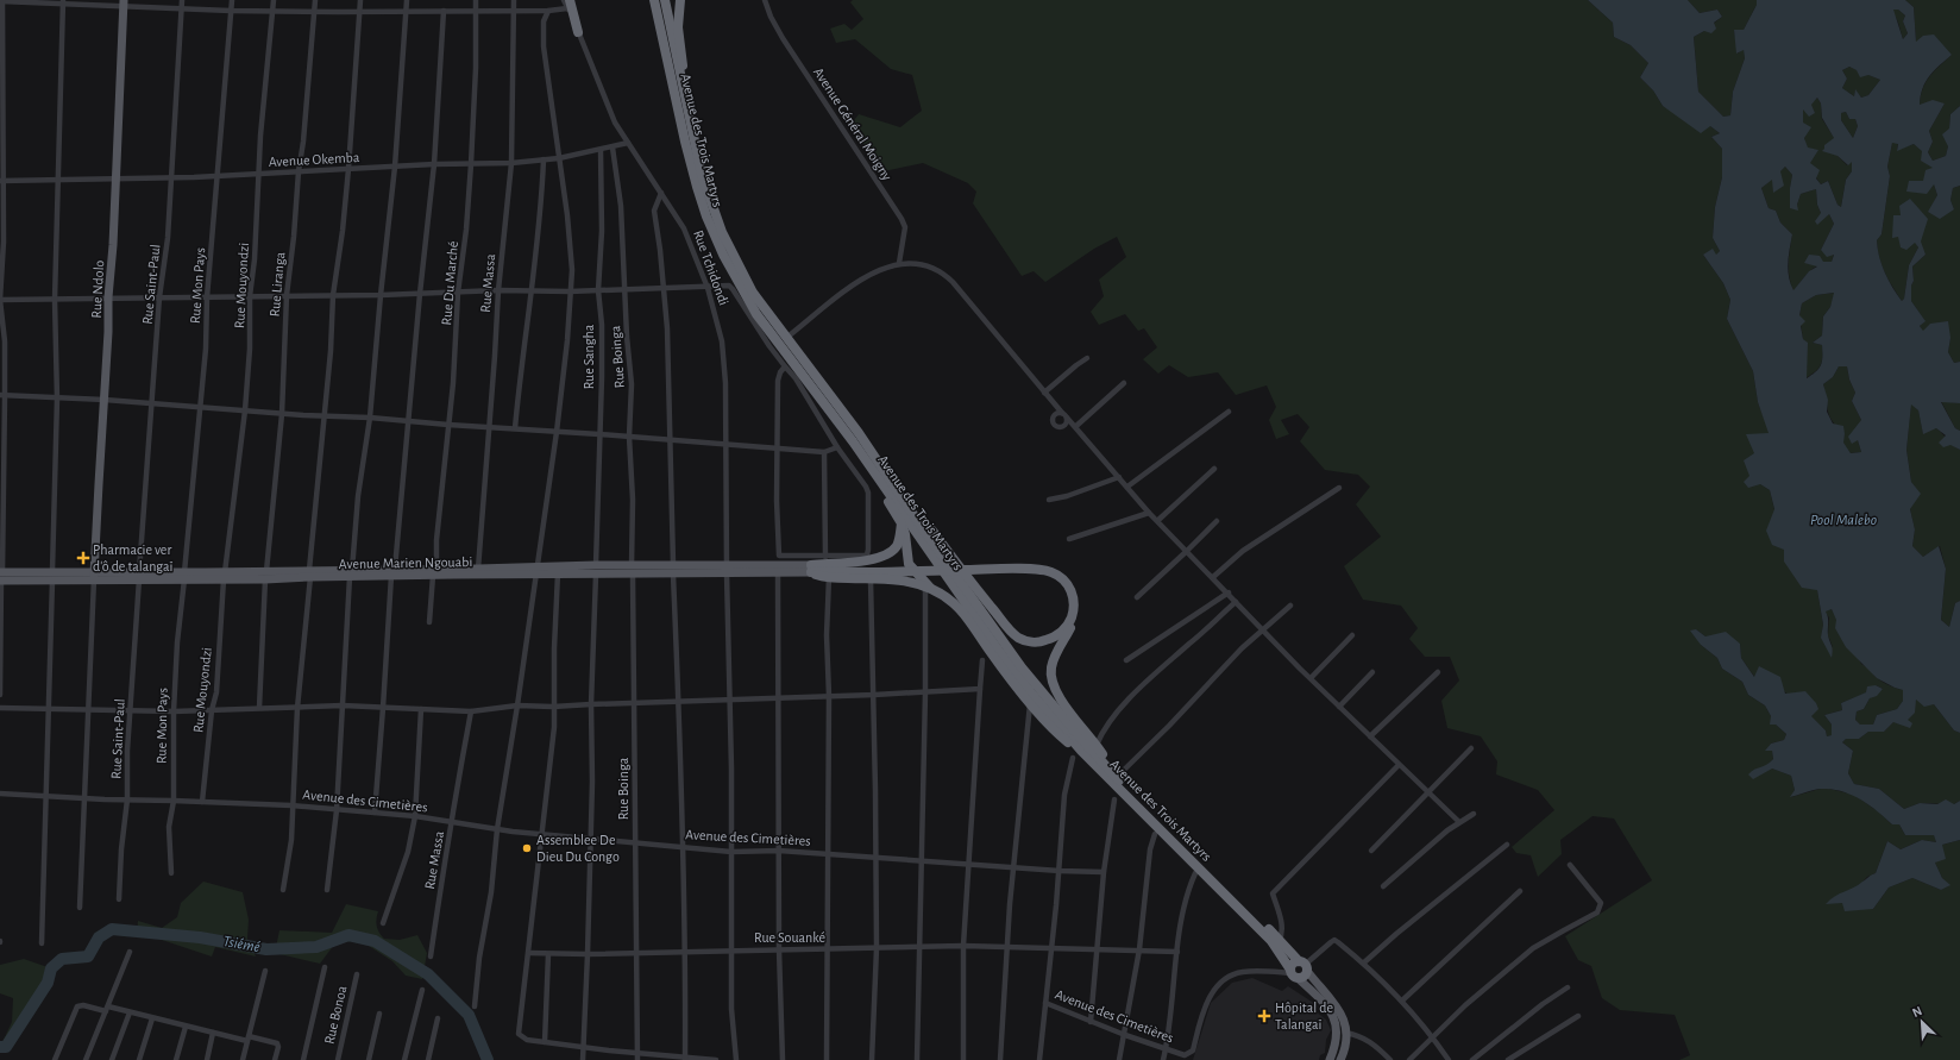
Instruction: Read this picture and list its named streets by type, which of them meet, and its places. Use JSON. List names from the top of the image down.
{
  "streets": {
    "highway": ["Avenue des Trois Martyrs"],
    "main road": ["Rue Ndolo", "Avenue Marien Ngouabi"],
    "street": [
      "Avenue Général Moigny",
      "Avenue Okemba",
      "Rue Tchidondi",
      "Rue Du Marché",
      "Rue Massa",
      "Rue Saint-Paul",
      "Rue Liranga",
      "Rue Mon Pays",
      "Rue Mouyondzi",
      "Rue Sangha",
      "Rue Boinga",
      "Avenue des Cimetières",
      "Rue Souanké",
      "Rue Bonoa"
    ]
  },
  "crossings": [
    ["Avenue des Trois Martyrs", "Avenue des Cimetières"],
    ["Avenue Okemba", "Rue Tchidondi"],
    ["Avenue Okemba", "Rue Du Marché"],
    ["Avenue Okemba", "Rue Massa"],
    ["Avenue Okemba", "Rue Saint-Paul"],
    ["Avenue Okemba", "Rue Liranga"],
    ["Avenue Okemba", "Rue Mon Pays"],
    ["Avenue Okemba", "Rue Mouyondzi"],
    ["Avenue Okemba", "Rue Ndolo"],
    ["Avenue Okemba", "Rue Sangha"],
    ["Avenue Okemba", "Rue Boinga"],
    ["Rue Tchidondi", "Avenue Marien Ngouabi"],
    ["Rue Tchidondi", "Avenue des Cimetières"],
    ["Rue Tchidondi", "Rue Souanké"],
    ["Rue Du Marché", "Avenue Marien Ngouabi"],
    ["Rue Massa", "Avenue des Cimetières"],
    ["Rue Saint-Paul", "Avenue Marien Ngouabi"],
    ["Rue Saint-Paul", "Avenue des Cimetières"],
    ["Rue Liranga", "Avenue Marien Ngouabi"],
    ["Rue Mon Pays", "Avenue Marien Ngouabi"],
    ["Rue Mon Pays", "Avenue des Cimetières"],
    ["Rue Mouyondzi", "Avenue Marien Ngouabi"],
    ["Rue Mouyondzi", "Avenue des Cimetières"],
    ["Rue Ndolo", "Avenue Marien Ngouabi"],
    ["Rue Boinga", "Avenue Marien Ngouabi"],
    ["Rue Boinga", "Avenue des Cimetières"],
    ["Rue Boinga", "Rue Souanké"],
    ["Avenue des Cimetières", "Rue Souanké"]
  ],
  "water": ["Pool Malebo", "Tsiémé"],
  "places": {
    "health": ["Pharmacie ver d'ô de talangaï", "Hôpital de Talangaï"],
    "other": ["Assemblee De Dieu Du Congo"]
  },
  "north": "top left"
}
